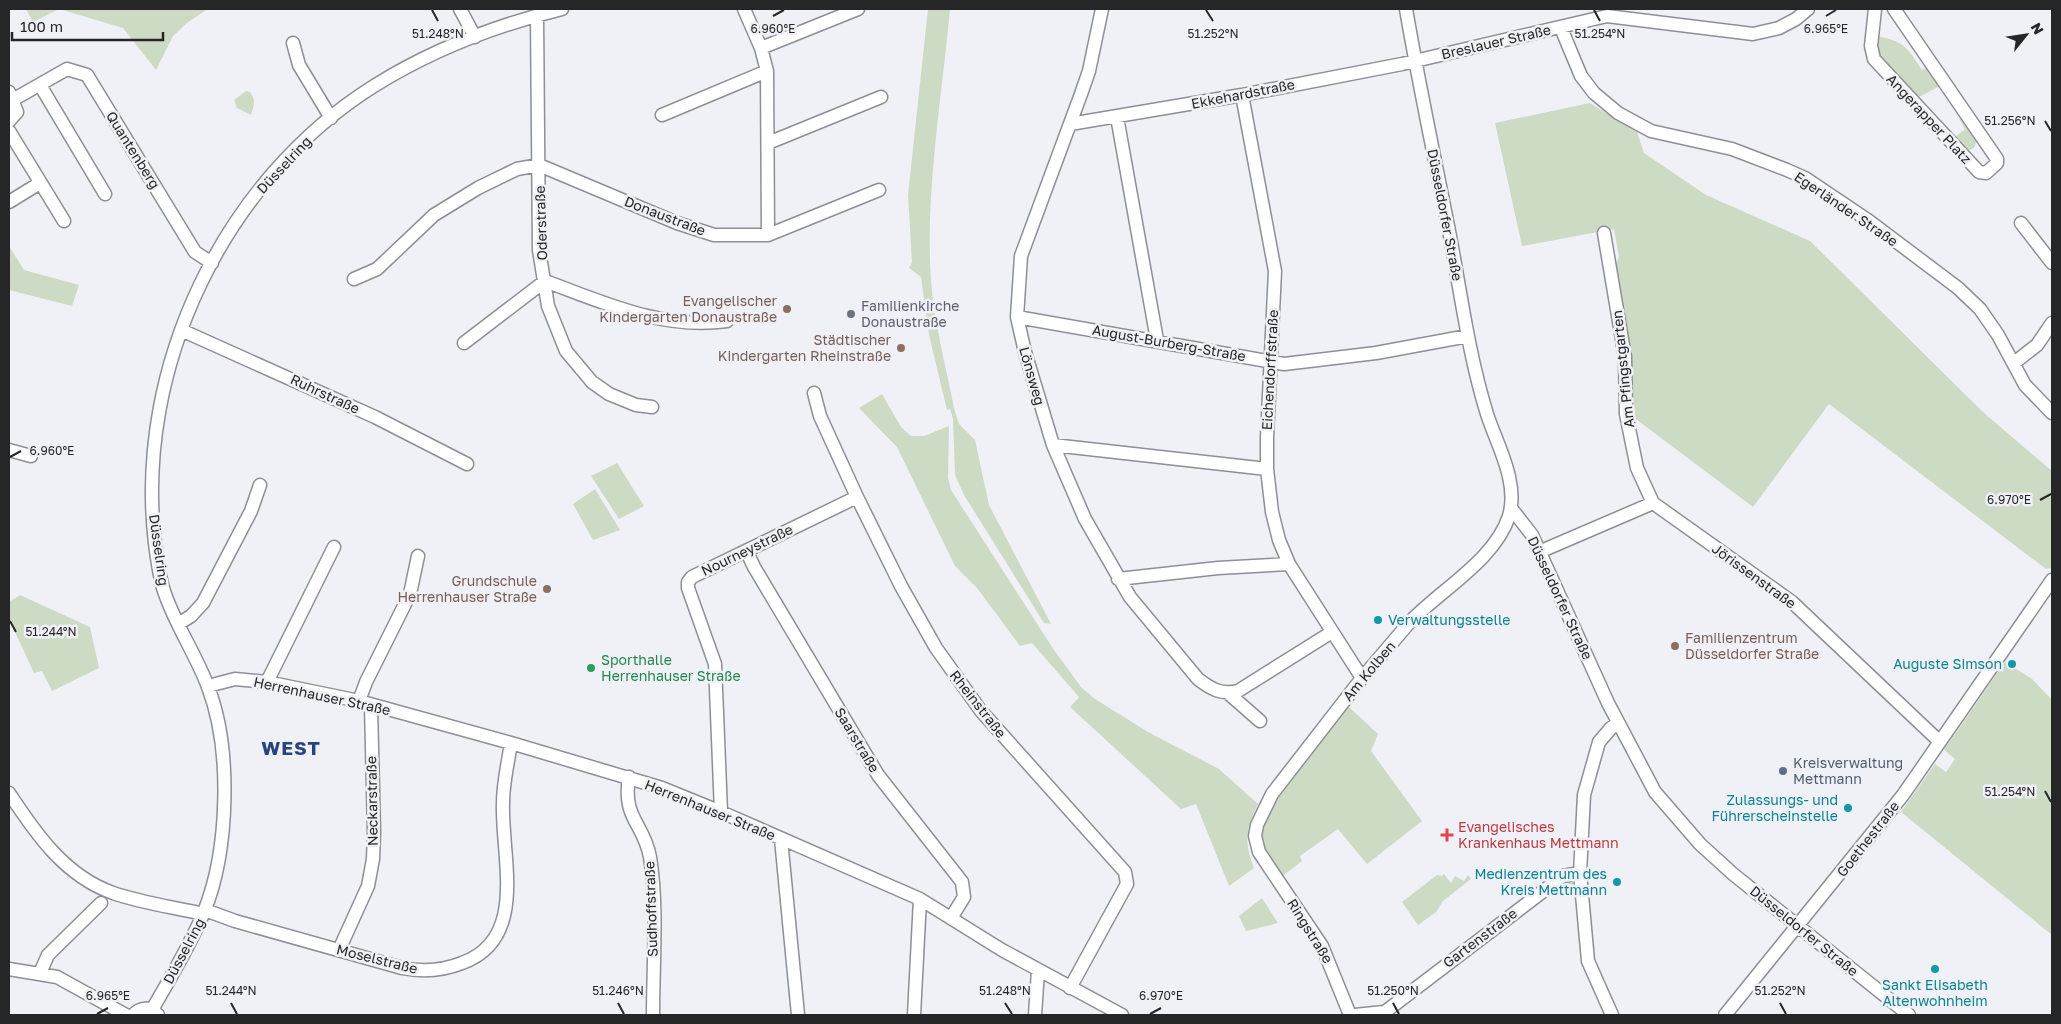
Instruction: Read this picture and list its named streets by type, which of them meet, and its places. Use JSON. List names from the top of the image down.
{
  "streets": {
    "street": [
      "Breslauer Straße",
      "Ekkehardstraße",
      "Angerapper Platz",
      "Quantenberg",
      "Düsselring",
      "Egerländer Straße",
      "Düsseldorfer Straße",
      "Donaustraße",
      "Oderstraße",
      "August-Burberg-Straße",
      "Am Pfingstgarten",
      "Eichendorffstraße",
      "Lönsweg",
      "Ruhrstraße",
      "Nourneystraße",
      "Jörissenstraße",
      "Am Kolben",
      "Herrenhauser Straße",
      "Rheinstraße",
      "Saarstraße",
      "Neckarstraße",
      "Goethestraße",
      "Sudhoffstraße",
      "Ringstraße",
      "Gartenstraße",
      "Moselstraße"
    ]
  },
  "crossings": [
    ["Breslauer Straße", "Ekkehardstraße"],
    ["Breslauer Straße", "Egerländer Straße"],
    ["Breslauer Straße", "Düsseldorfer Straße"],
    ["Ekkehardstraße", "Düsseldorfer Straße"],
    ["Ekkehardstraße", "Eichendorffstraße"],
    ["Ekkehardstraße", "Lönsweg"],
    ["Quantenberg", "Düsselring"],
    ["Düsselring", "Oderstraße"],
    ["Düsselring", "Ruhrstraße"],
    ["Düsselring", "Herrenhauser Straße"],
    ["Düsselring", "Moselstraße"],
    ["Düsseldorfer Straße", "August-Burberg-Straße"],
    ["Düsseldorfer Straße", "Am Kolben"],
    ["Düsseldorfer Straße", "Goethestraße"],
    ["Donaustraße", "Oderstraße"],
    ["August-Burberg-Straße", "Eichendorffstraße"],
    ["August-Burberg-Straße", "Lönsweg"],
    ["Am Pfingstgarten", "Jörissenstraße"],
    ["Nourneystraße", "Herrenhauser Straße"],
    ["Nourneystraße", "Rheinstraße"],
    ["Nourneystraße", "Saarstraße"],
    ["Jörissenstraße", "Goethestraße"],
    ["Am Kolben", "Ringstraße"],
    ["Herrenhauser Straße", "Rheinstraße"],
    ["Herrenhauser Straße", "Saarstraße"],
    ["Herrenhauser Straße", "Neckarstraße"],
    ["Herrenhauser Straße", "Sudhoffstraße"],
    ["Herrenhauser Straße", "Moselstraße"],
    ["Neckarstraße", "Moselstraße"]
  ],
  "districts": ["WEST"],
  "places": {
    "other": [
      "Evangelischer Kindergarten Donaustraße",
      "Familienkirche Donaustraße",
      "Städtischer Kindergarten Rheinstraße",
      "Grundschule Herrenhauser Straße",
      "Verwaltungsstelle",
      "Familienzentrum Düsseldorfer Straße",
      "Auguste Simson",
      "Sporthalle Herrenhauser Straße",
      "Kreisverwaltung Mettmann",
      "Zulassungs- und Führerscheinstelle",
      "Medienzentrum des Kreis Mettmann",
      "Sankt Elisabeth Altenwohnheim"
    ],
    "health": ["Evangelisches Krankenhaus Mettmann"]
  },
  "scale_bar": "100 m",
  "north": "top right",
  "coordinates": [
    "6.960°E",
    "6.965°E",
    "51.252°N",
    "51.248°N",
    "51.254°N",
    "51.256°N",
    "6.970°E",
    "51.244°N",
    "51.246°N",
    "51.250°N"
  ]
}
